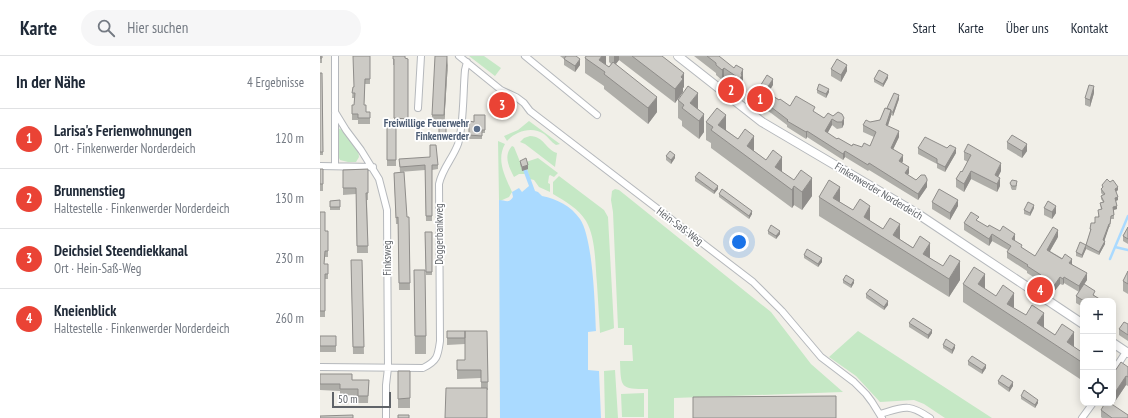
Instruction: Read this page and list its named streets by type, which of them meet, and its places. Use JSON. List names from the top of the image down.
{
  "streets": {
    "street": [
      "Finkenwerder Norderdeich",
      "Hein-Saß-Weg",
      "Doggerbankweg",
      "Finksweg"
    ]
  },
  "crossings": [
    ["Hein-Saß-Weg", "Doggerbankweg"],
    ["Doggerbankweg", "Finksweg"]
  ],
  "places": ["Freiwillige Feuerwehr Finkenwerder"],
  "scale_bar": "50 m",
  "page": {
    "header": "Karte",
    "search": "Hier suchen",
    "nav": [
      "Start",
      "Karte",
      "Über uns",
      "Kontakt"
    ],
    "heading": ["In der Nähe", "4 Ergebnisse"],
    "pins": [
      "2",
      "1",
      "3",
      "4"
    ],
    "list": [
      {
        "mark": "1",
        "name": "Larisa's Ferienwohnungen",
        "note": "Ort · Finkenwerder Norderdeich",
        "value": "120 m"
      },
      {
        "mark": "2",
        "name": "Brunnenstieg",
        "note": "Haltestelle · Finkenwerder Norderdeich",
        "value": "130 m"
      },
      {
        "mark": "3",
        "name": "Deichsiel Steendiekkanal",
        "note": "Ort · Hein-Saß-Weg",
        "value": "230 m"
      },
      {
        "mark": "4",
        "name": "Kneienblick",
        "note": "Haltestelle · Finkenwerder Norderdeich",
        "value": "260 m"
      }
    ],
    "map_buttons": ["+", "−"],
    "scale": "50 m"
  }
}
